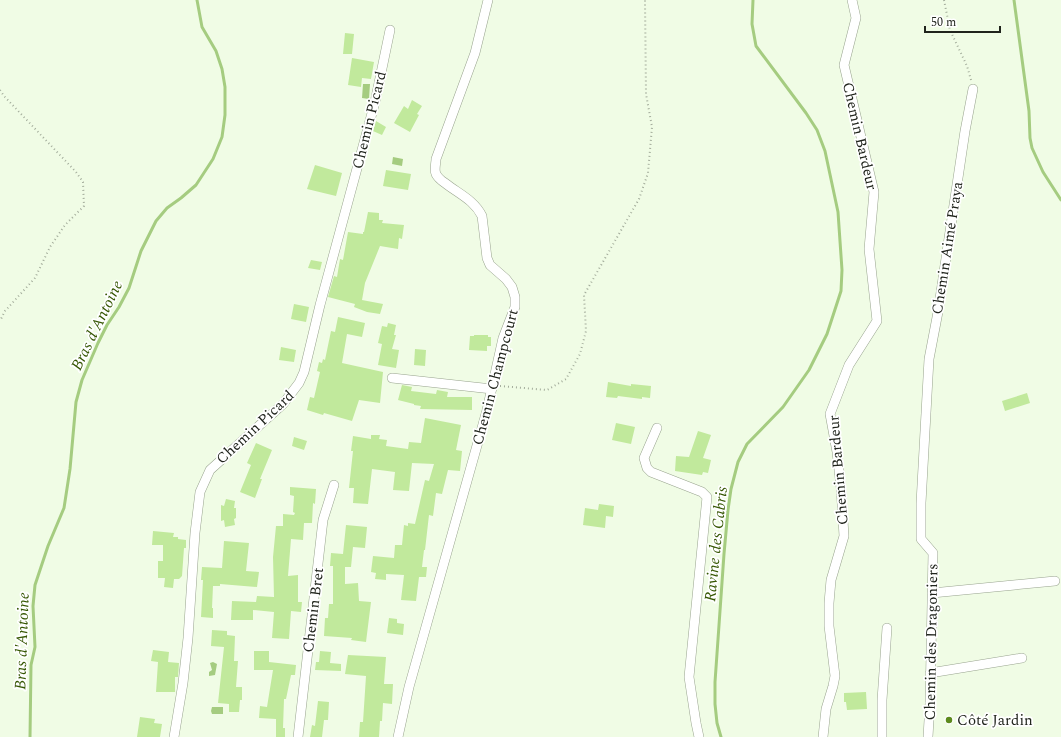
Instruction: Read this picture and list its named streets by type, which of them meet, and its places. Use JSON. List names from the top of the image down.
{
  "streets": {
    "street": [
      "Chemin Picard",
      "Chemin Bardeur",
      "Chemin Aimé Praya",
      "Chemin Champcourt",
      "Chemin Bret",
      "Chemin des Dragoniers"
    ]
  },
  "crossings": [
    ["Chemin Aimé Praya", "Chemin des Dragoniers"]
  ],
  "water": ["Bras d'Antoine", "Ravine des Cabris"],
  "places": ["Côté Jardin"],
  "scale_bar": "50 m"
}
